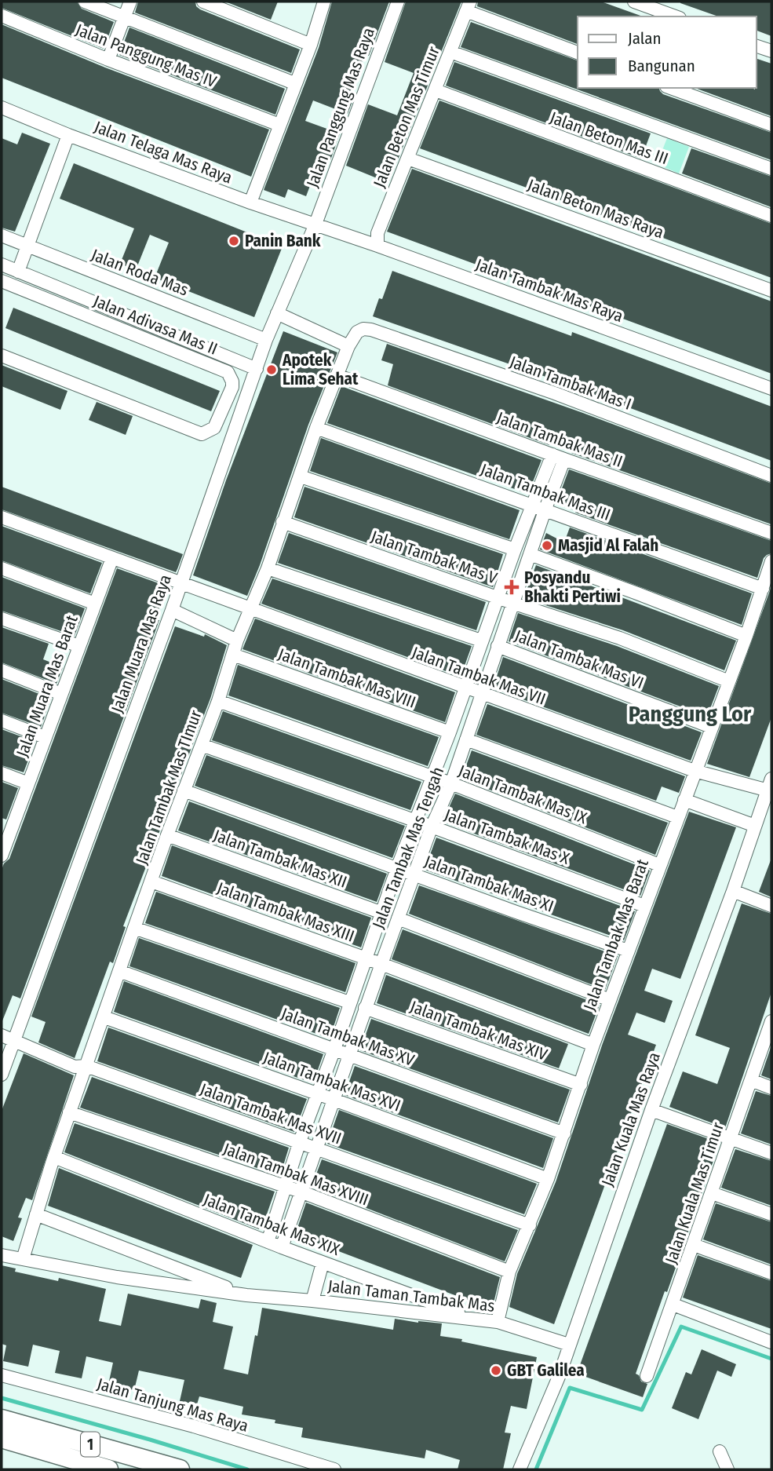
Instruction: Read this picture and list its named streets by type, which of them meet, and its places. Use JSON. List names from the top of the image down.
{
  "streets": {
    "highway": ["1"],
    "street": [
      "Jalan Panggung Mas IV",
      "Jalan Panggung Mas Raya",
      "Jalan Beton Mas Timur",
      "Jalan Beton Mas III",
      "Jalan Telaga Mas Raya",
      "Jalan Beton Mas Raya",
      "Jalan Roda Mas",
      "Jalan Tambak Mas Raya",
      "Jalan Adivasa Mas II",
      "Jalan Tambak Mas I",
      "Jalan Tambak Mas II",
      "Jalan Tambak Mas III",
      "Jalan Tambak Mas V",
      "Jalan Muara Mas Raya",
      "Jalan Tambak Mas VI",
      "Jalan Tambak Mas VII",
      "Jalan Tambak Mas VIII",
      "Jalan Muara Mas Barat",
      "Jalan Tambak Mas TImur",
      "Jalan Tambak Mas IX",
      "Jalan Tambak Mas X",
      "Jalan Tambak Mas Tengah",
      "Jalan Tambak Mas XII",
      "Jalan Tambak Mas XI",
      "Jalan Tambak Mas XIII",
      "Jalan Tambak Mas Barat",
      "Jalan Tambak Mas XIV",
      "Jalan Tambak Mas XV",
      "Jalan Tambak Mas XVI",
      "Jalan Tambak Mas XVII",
      "Jalan Kuala Mas Raya",
      "Jalan Tambak Mas XVIII",
      "Jalan Kuala Mas Timur",
      "Jalan Tambak Mas XIX",
      "Jalan Taman Tambak Mas",
      "Jalan Tanjung Mas Raya"
    ]
  },
  "crossings": [
    ["Jalan Panggung Mas Raya", "Jalan Telaga Mas Raya"],
    ["Jalan Panggung Mas Raya", "Jalan Tambak Mas Raya"],
    ["Jalan Panggung Mas Raya", "Jalan Muara Mas Raya"],
    ["Jalan Beton Mas Timur", "Jalan Beton Mas III"],
    ["Jalan Beton Mas Timur", "Jalan Beton Mas Raya"],
    ["Jalan Beton Mas Timur", "Jalan Tambak Mas Raya"],
    ["Jalan Telaga Mas Raya", "Jalan Tambak Mas Raya"],
    ["Jalan Telaga Mas Raya", "Jalan Muara Mas Raya"],
    ["Jalan Roda Mas", "Jalan Muara Mas Raya"],
    ["Jalan Tambak Mas Raya", "Jalan Muara Mas Raya"],
    ["Jalan Tambak Mas I", "Jalan Tambak Mas TImur"],
    ["Jalan Tambak Mas II", "Jalan Tambak Mas TImur"],
    ["Jalan Tambak Mas II", "Jalan Tambak Mas Tengah"],
    ["Jalan Tambak Mas III", "Jalan Tambak Mas TImur"],
    ["Jalan Tambak Mas III", "Jalan Tambak Mas Tengah"],
    ["Jalan Tambak Mas III", "Jalan Tambak Mas Barat"],
    ["Jalan Tambak Mas V", "Jalan Tambak Mas TImur"],
    ["Jalan Tambak Mas V", "Jalan Tambak Mas Tengah"],
    ["Jalan Tambak Mas V", "Jalan Tambak Mas Barat"],
    ["Jalan Muara Mas Raya", "Jalan Tambak Mas VII"],
    ["Jalan Muara Mas Raya", "Jalan Tambak Mas XVII"],
    ["Jalan Tambak Mas VI", "Jalan Tambak Mas Tengah"],
    ["Jalan Tambak Mas VI", "Jalan Tambak Mas Barat"],
    ["Jalan Tambak Mas VII", "Jalan Muara Mas Barat"],
    ["Jalan Tambak Mas VII", "Jalan Tambak Mas TImur"],
    ["Jalan Tambak Mas VII", "Jalan Tambak Mas Tengah"],
    ["Jalan Tambak Mas VII", "Jalan Tambak Mas Barat"],
    ["Jalan Tambak Mas VII", "Jalan Kuala Mas Raya"],
    ["Jalan Tambak Mas VIII", "Jalan Tambak Mas TImur"],
    ["Jalan Tambak Mas VIII", "Jalan Tambak Mas Tengah"],
    ["Jalan Tambak Mas TImur", "Jalan Tambak Mas IX"],
    ["Jalan Tambak Mas TImur", "Jalan Tambak Mas X"],
    ["Jalan Tambak Mas TImur", "Jalan Tambak Mas XII"],
    ["Jalan Tambak Mas TImur", "Jalan Tambak Mas XI"],
    ["Jalan Tambak Mas TImur", "Jalan Tambak Mas XIII"],
    ["Jalan Tambak Mas TImur", "Jalan Tambak Mas XV"],
    ["Jalan Tambak Mas TImur", "Jalan Tambak Mas XVI"],
    ["Jalan Tambak Mas TImur", "Jalan Tambak Mas XVII"],
    ["Jalan Tambak Mas TImur", "Jalan Tambak Mas XVIII"],
    ["Jalan Tambak Mas TImur", "Jalan Tambak Mas XIX"],
    ["Jalan Tambak Mas TImur", "Jalan Taman Tambak Mas"],
    ["Jalan Tambak Mas IX", "Jalan Tambak Mas Tengah"],
    ["Jalan Tambak Mas IX", "Jalan Tambak Mas Barat"],
    ["Jalan Tambak Mas X", "Jalan Tambak Mas Tengah"],
    ["Jalan Tambak Mas X", "Jalan Tambak Mas Barat"],
    ["Jalan Tambak Mas Tengah", "Jalan Tambak Mas XII"],
    ["Jalan Tambak Mas Tengah", "Jalan Tambak Mas XI"],
    ["Jalan Tambak Mas Tengah", "Jalan Tambak Mas XIII"],
    ["Jalan Tambak Mas Tengah", "Jalan Tambak Mas XIV"],
    ["Jalan Tambak Mas Tengah", "Jalan Tambak Mas XV"],
    ["Jalan Tambak Mas Tengah", "Jalan Tambak Mas XVI"],
    ["Jalan Tambak Mas Tengah", "Jalan Tambak Mas XVII"],
    ["Jalan Tambak Mas Tengah", "Jalan Tambak Mas XVIII"],
    ["Jalan Tambak Mas Tengah", "Jalan Tambak Mas XIX"],
    ["Jalan Tambak Mas XI", "Jalan Tambak Mas Barat"],
    ["Jalan Tambak Mas XIII", "Jalan Tambak Mas Barat"],
    ["Jalan Tambak Mas Barat", "Jalan Tambak Mas XIV"],
    ["Jalan Tambak Mas Barat", "Jalan Tambak Mas XV"],
    ["Jalan Tambak Mas Barat", "Jalan Tambak Mas XVI"],
    ["Jalan Tambak Mas Barat", "Jalan Tambak Mas XVII"],
    ["Jalan Tambak Mas Barat", "Jalan Tambak Mas XVIII"],
    ["Jalan Tambak Mas Barat", "Jalan Taman Tambak Mas"],
    ["Jalan Kuala Mas Raya", "Jalan Taman Tambak Mas"],
    ["Jalan Tambak Mas XIX", "Jalan Taman Tambak Mas"]
  ],
  "districts": ["Panggung Lor"],
  "places": {
    "other": [
      "Panin Bank",
      "Apotek Lima Sehat",
      "Masjid Al Falah",
      "GBT Galilea"
    ],
    "health": ["Posyandu Bhakti Pertiwi"]
  },
  "legend": ["Jalan", "Bangunan"]
}
